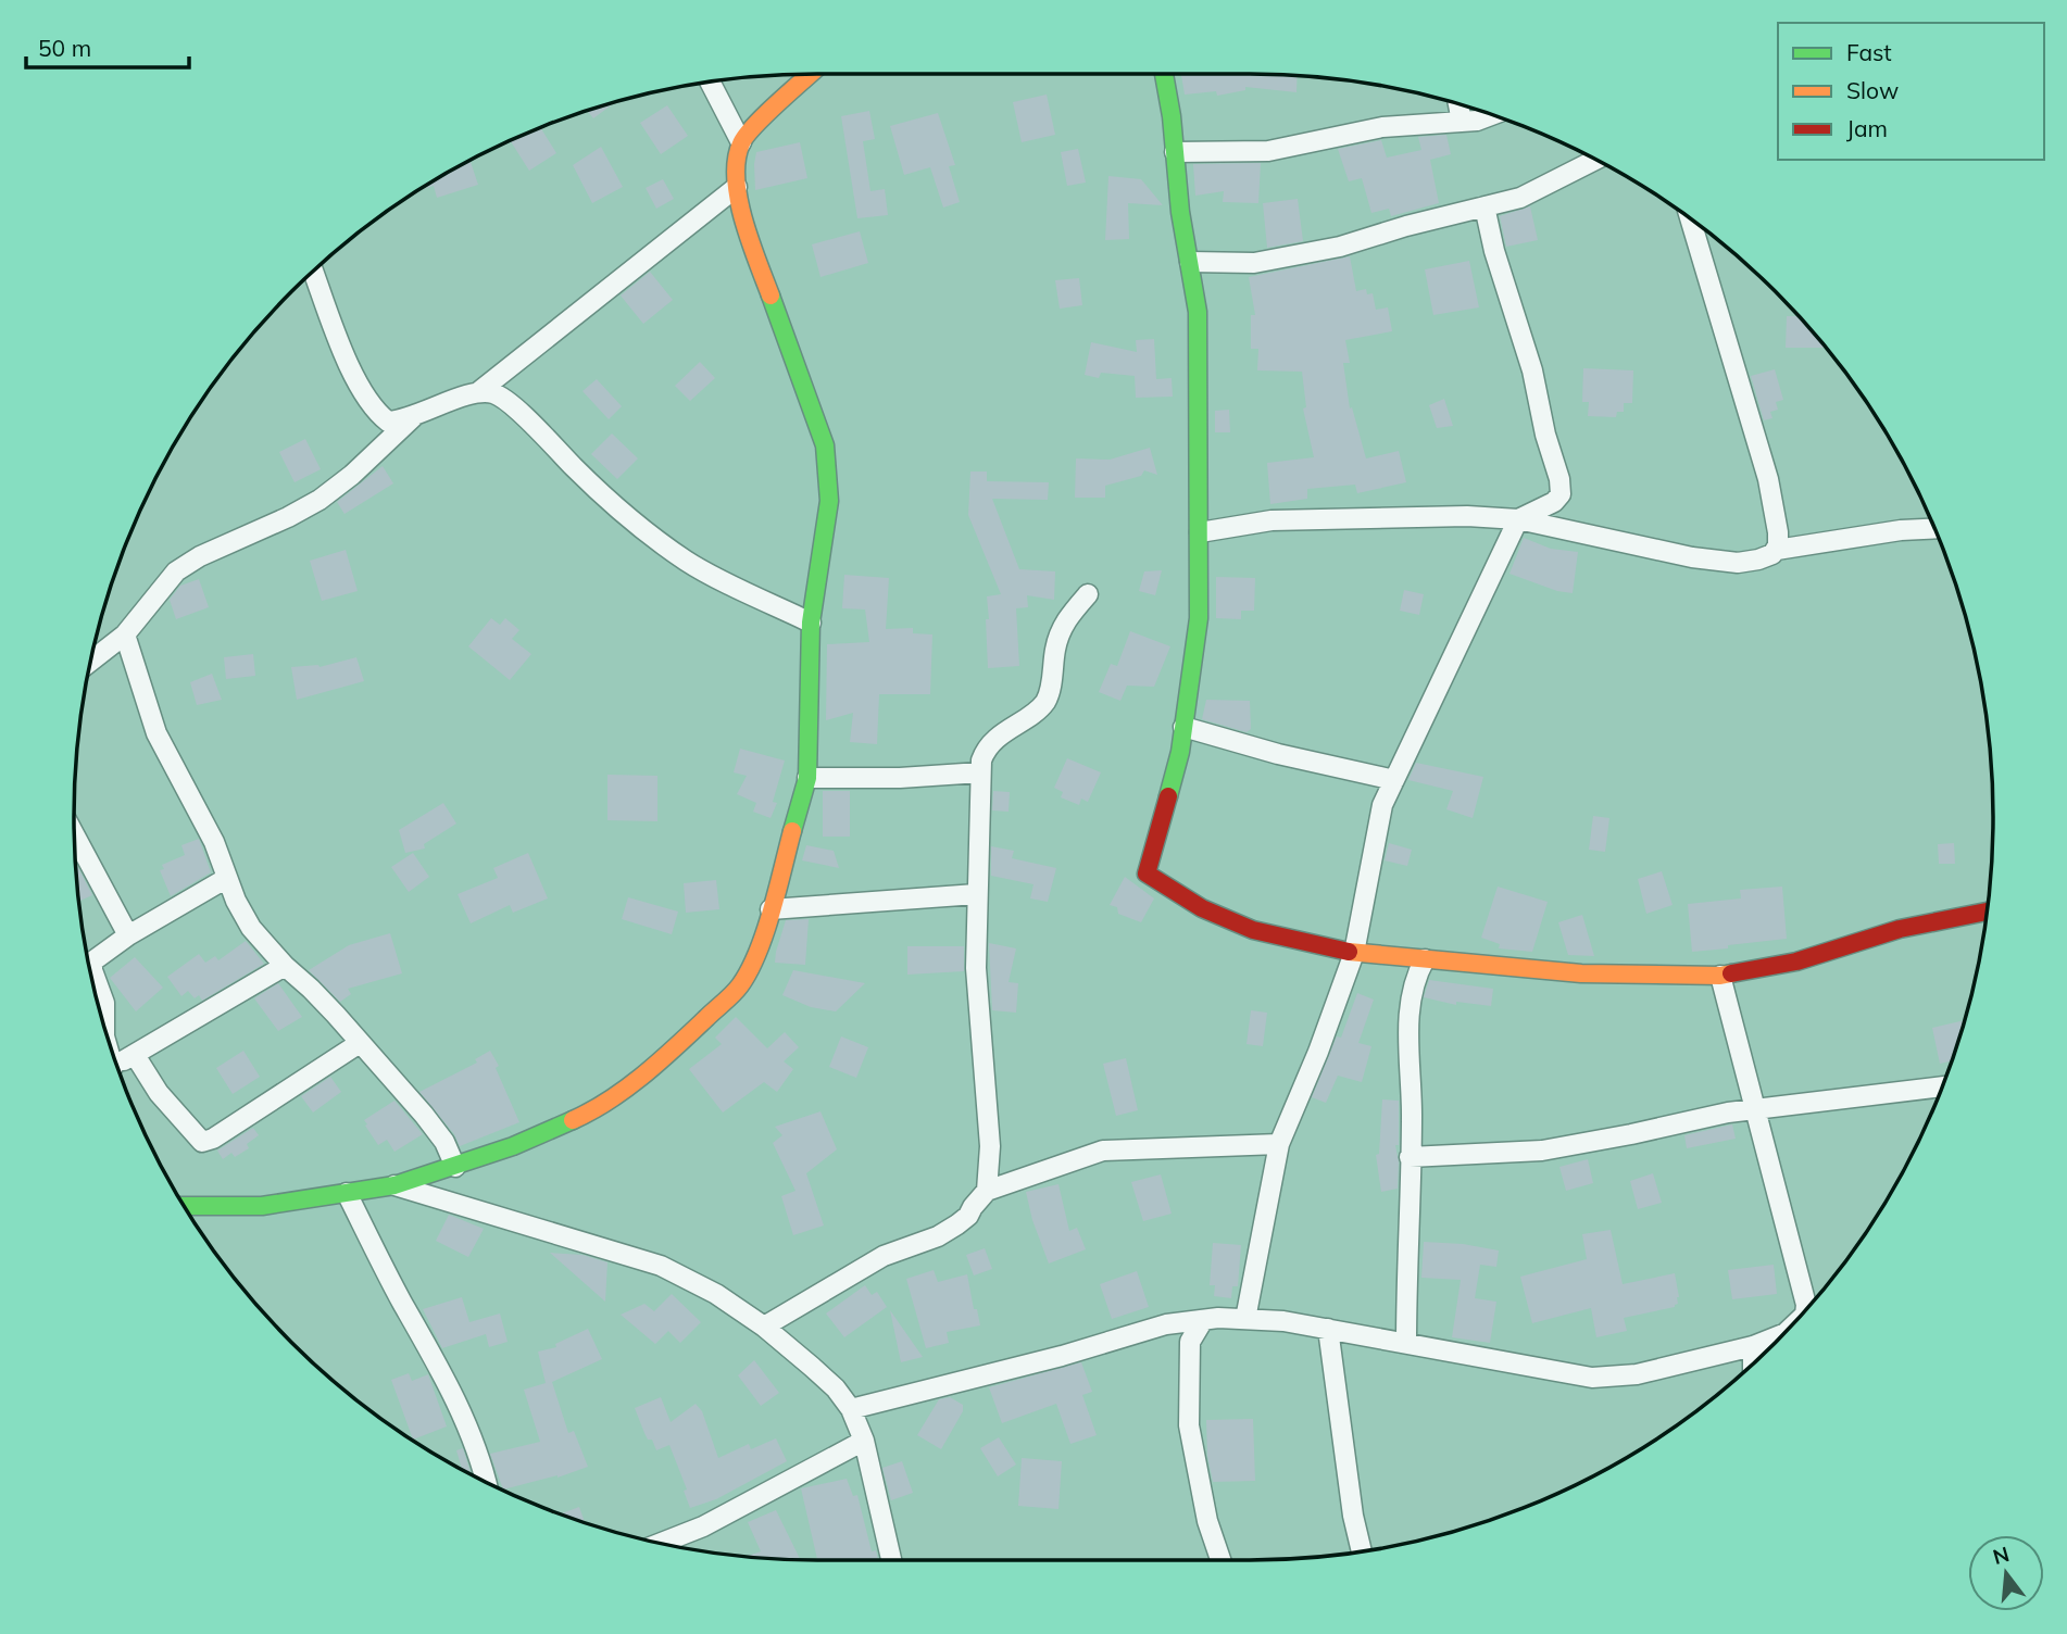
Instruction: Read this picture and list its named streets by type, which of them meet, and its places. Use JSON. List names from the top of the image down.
{
  "legend": ["Fast", "Slow", "Jam"],
  "scale_bar": "50 m",
  "north": "top"
}
